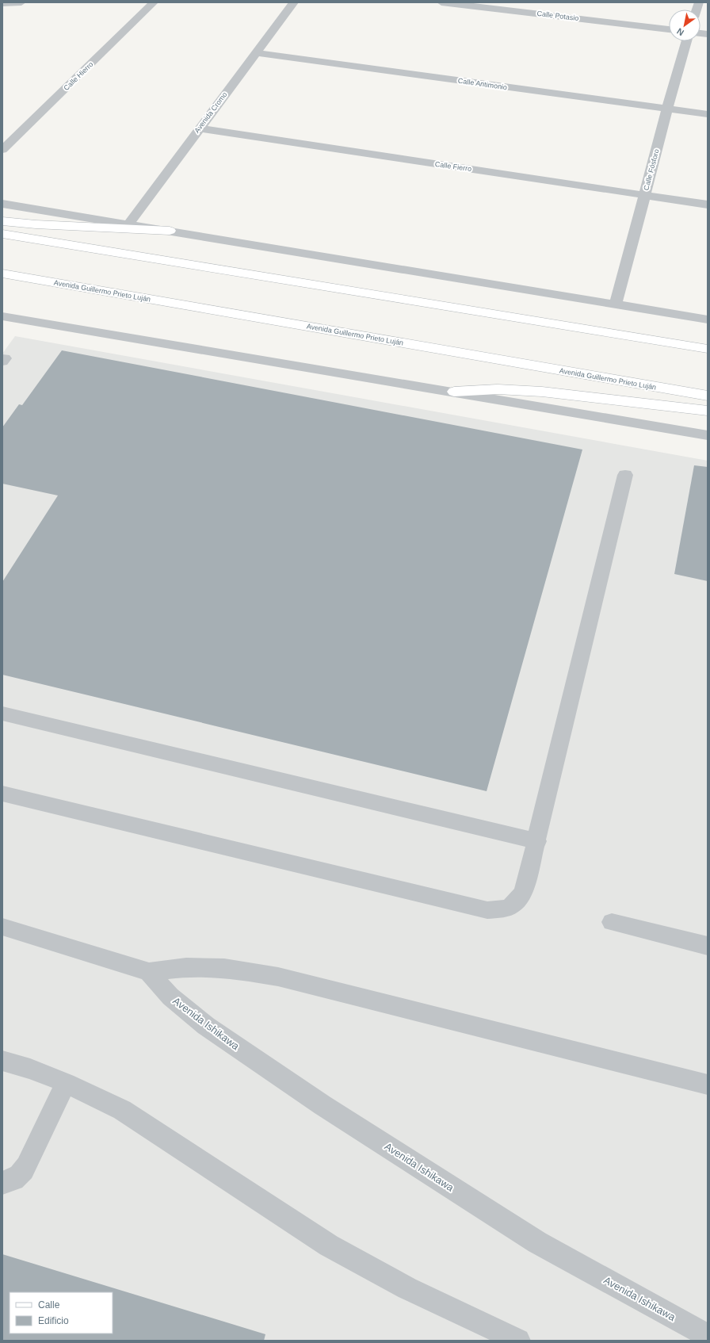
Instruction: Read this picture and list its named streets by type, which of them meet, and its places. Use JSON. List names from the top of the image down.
{
  "streets": {
    "main road": ["Avenida Guillermo Prieto Luján"],
    "street": [
      "Calle Potasio",
      "Calle Hierro",
      "Calle Antimonio",
      "Avenida Cromo",
      "Calle Fierro",
      "Calle Fósforo",
      "Avenida Ishikawa"
    ]
  },
  "crossings": [
    ["Calle Antimonio", "Avenida Cromo"],
    ["Calle Antimonio", "Calle Fósforo"],
    ["Avenida Cromo", "Calle Fierro"],
    ["Calle Fierro", "Calle Fósforo"]
  ],
  "legend": ["Calle", "Edificio"],
  "north": "bottom left"
}
